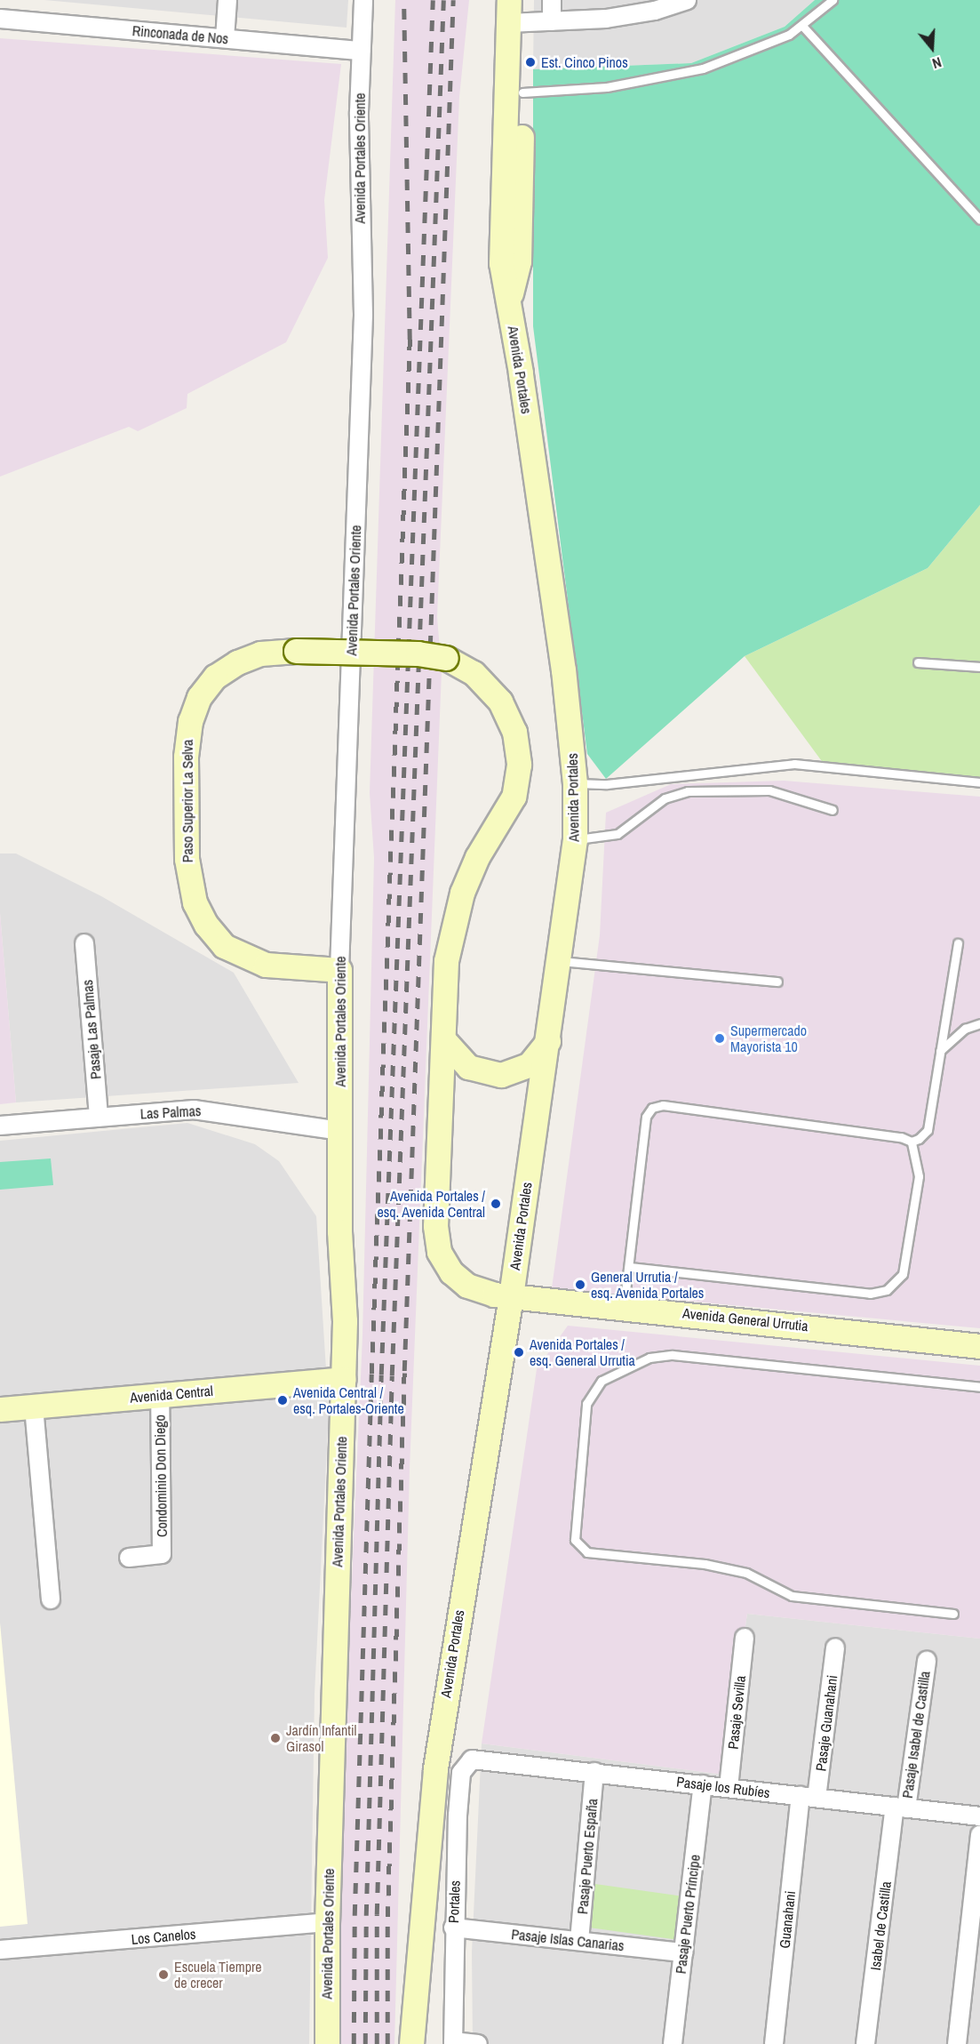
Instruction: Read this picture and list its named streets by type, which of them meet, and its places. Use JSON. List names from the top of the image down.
{
  "streets": {
    "main road": [
      "Avenida Portales Oriente",
      "Avenida Portales",
      "Paso Superior La Selva",
      "Avenida General Urrutia",
      "Avenida Central"
    ],
    "street": [
      "Rinconada de Nos",
      "Pasaje Las Palmas",
      "Las Palmas",
      "Condominio Don Diego",
      "Pasaje Sevilla",
      "Pasaje Guanahani",
      "Pasaje Isabel de Castilla",
      "Pasaje los Rubíes",
      "Pasaje Puerto España",
      "Portales",
      "Pasaje Puerto Príncipe",
      "Guanahani",
      "Isabel de Castilla",
      "Los Canelos",
      "Pasaje Islas Canarias"
    ]
  },
  "crossings": [
    ["Rinconada de Nos", "Avenida Portales Oriente"],
    ["Avenida Portales Oriente", "Paso Superior La Selva"],
    ["Avenida Portales Oriente", "Las Palmas"],
    ["Avenida Portales Oriente", "Avenida Central"],
    ["Avenida Portales Oriente", "Los Canelos"],
    ["Avenida Portales", "Avenida General Urrutia"],
    ["Pasaje Las Palmas", "Las Palmas"],
    ["Avenida Central", "Condominio Don Diego"],
    ["Pasaje Sevilla", "Pasaje los Rubíes"],
    ["Pasaje Guanahani", "Pasaje los Rubíes"],
    ["Pasaje Guanahani", "Guanahani"],
    ["Pasaje Isabel de Castilla", "Pasaje los Rubíes"],
    ["Pasaje Isabel de Castilla", "Isabel de Castilla"],
    ["Pasaje los Rubíes", "Pasaje Puerto España"],
    ["Pasaje los Rubíes", "Portales"],
    ["Pasaje los Rubíes", "Pasaje Puerto Príncipe"],
    ["Pasaje los Rubíes", "Guanahani"],
    ["Pasaje los Rubíes", "Isabel de Castilla"],
    ["Pasaje Puerto España", "Pasaje Islas Canarias"],
    ["Portales", "Pasaje Islas Canarias"],
    ["Pasaje Puerto Príncipe", "Pasaje Islas Canarias"]
  ],
  "places": [
    "Est. Cinco Pinos",
    "Supermercado Mayorista 10",
    "Avenida Portales / esq. Avenida Central",
    "General Urrutia / esq. Avenida Portales",
    "Avenida Portales / esq. General Urrutia",
    "Avenida Central / esq. Portales-Oriente",
    "Jardín Infantil Girasol",
    "Escuela Tiempre de crecer"
  ],
  "north": "bottom"
}
